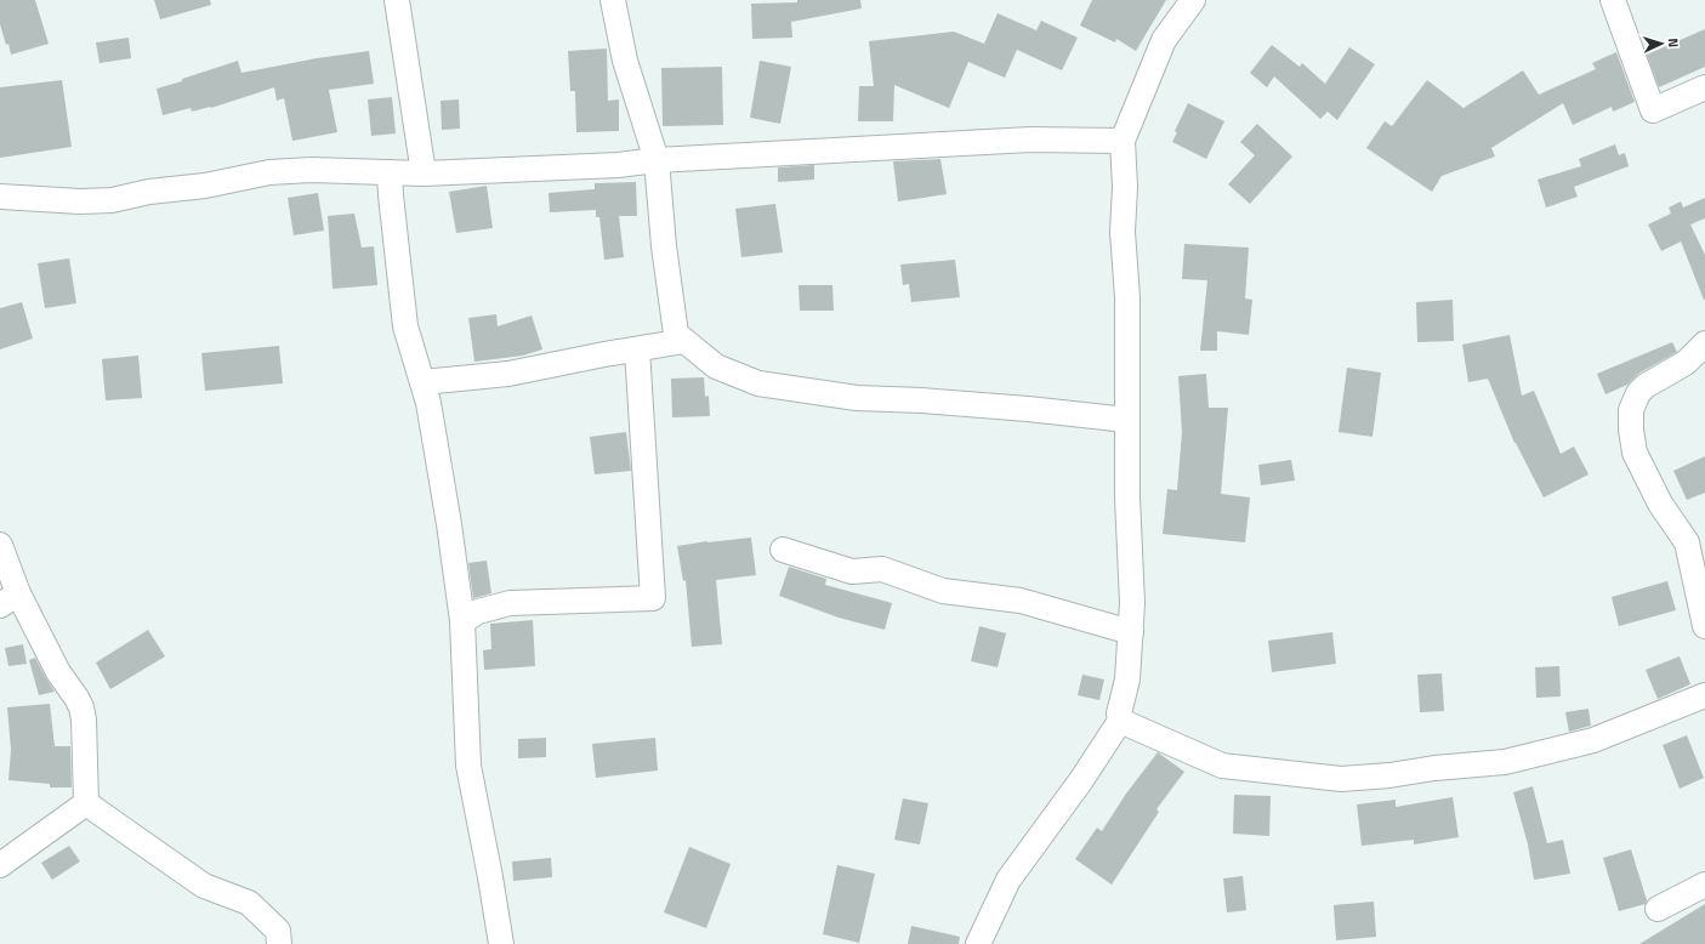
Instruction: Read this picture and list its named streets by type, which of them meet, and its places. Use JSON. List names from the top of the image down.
{
  "north": "right"
}
